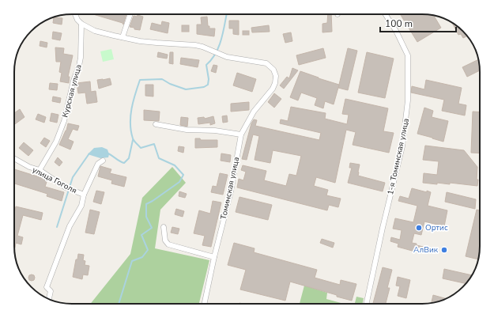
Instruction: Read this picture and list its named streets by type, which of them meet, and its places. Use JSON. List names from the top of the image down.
{
  "streets": {
    "street": [
      "Курская улица",
      "1-я Томинская улица",
      "улица Гоголя",
      "Томинская улица"
    ]
  },
  "crossings": [
    ["Курская улица", "улица Гоголя"]
  ],
  "places": ["Ортис", "АлВик"],
  "scale_bar": "100 m"
}
